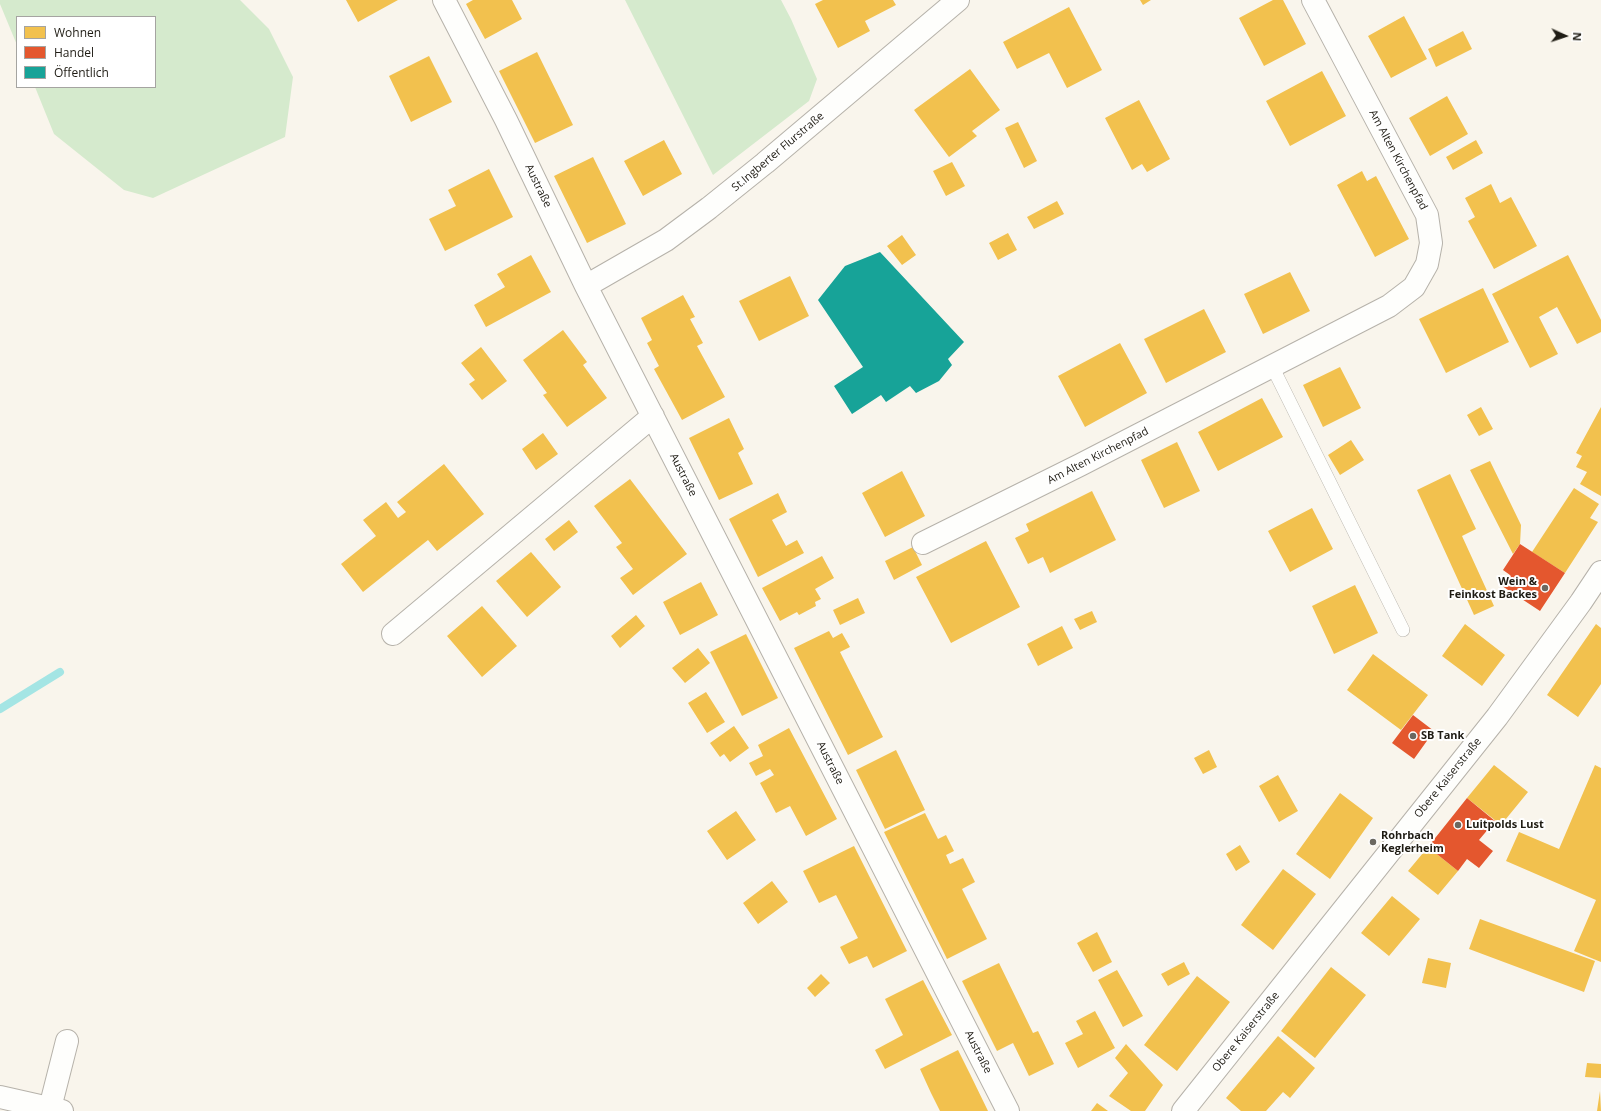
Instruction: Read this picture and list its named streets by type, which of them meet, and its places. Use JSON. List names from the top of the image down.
{
  "streets": {
    "street": [
      "St.Ingberter Flurstraße",
      "Am Alten Kirchenpfad",
      "Austraße",
      "Obere Kaiserstraße"
    ]
  },
  "crossings": [
    ["St.Ingberter Flurstraße", "Austraße"]
  ],
  "places": [
    "Wein & Feinkost Backes",
    "SB Tank",
    "Luitpolds Lust",
    "Rohrbach Keglerheim"
  ],
  "legend": ["Wohnen", "Handel", "Öffentlich"],
  "north": "right"
}
